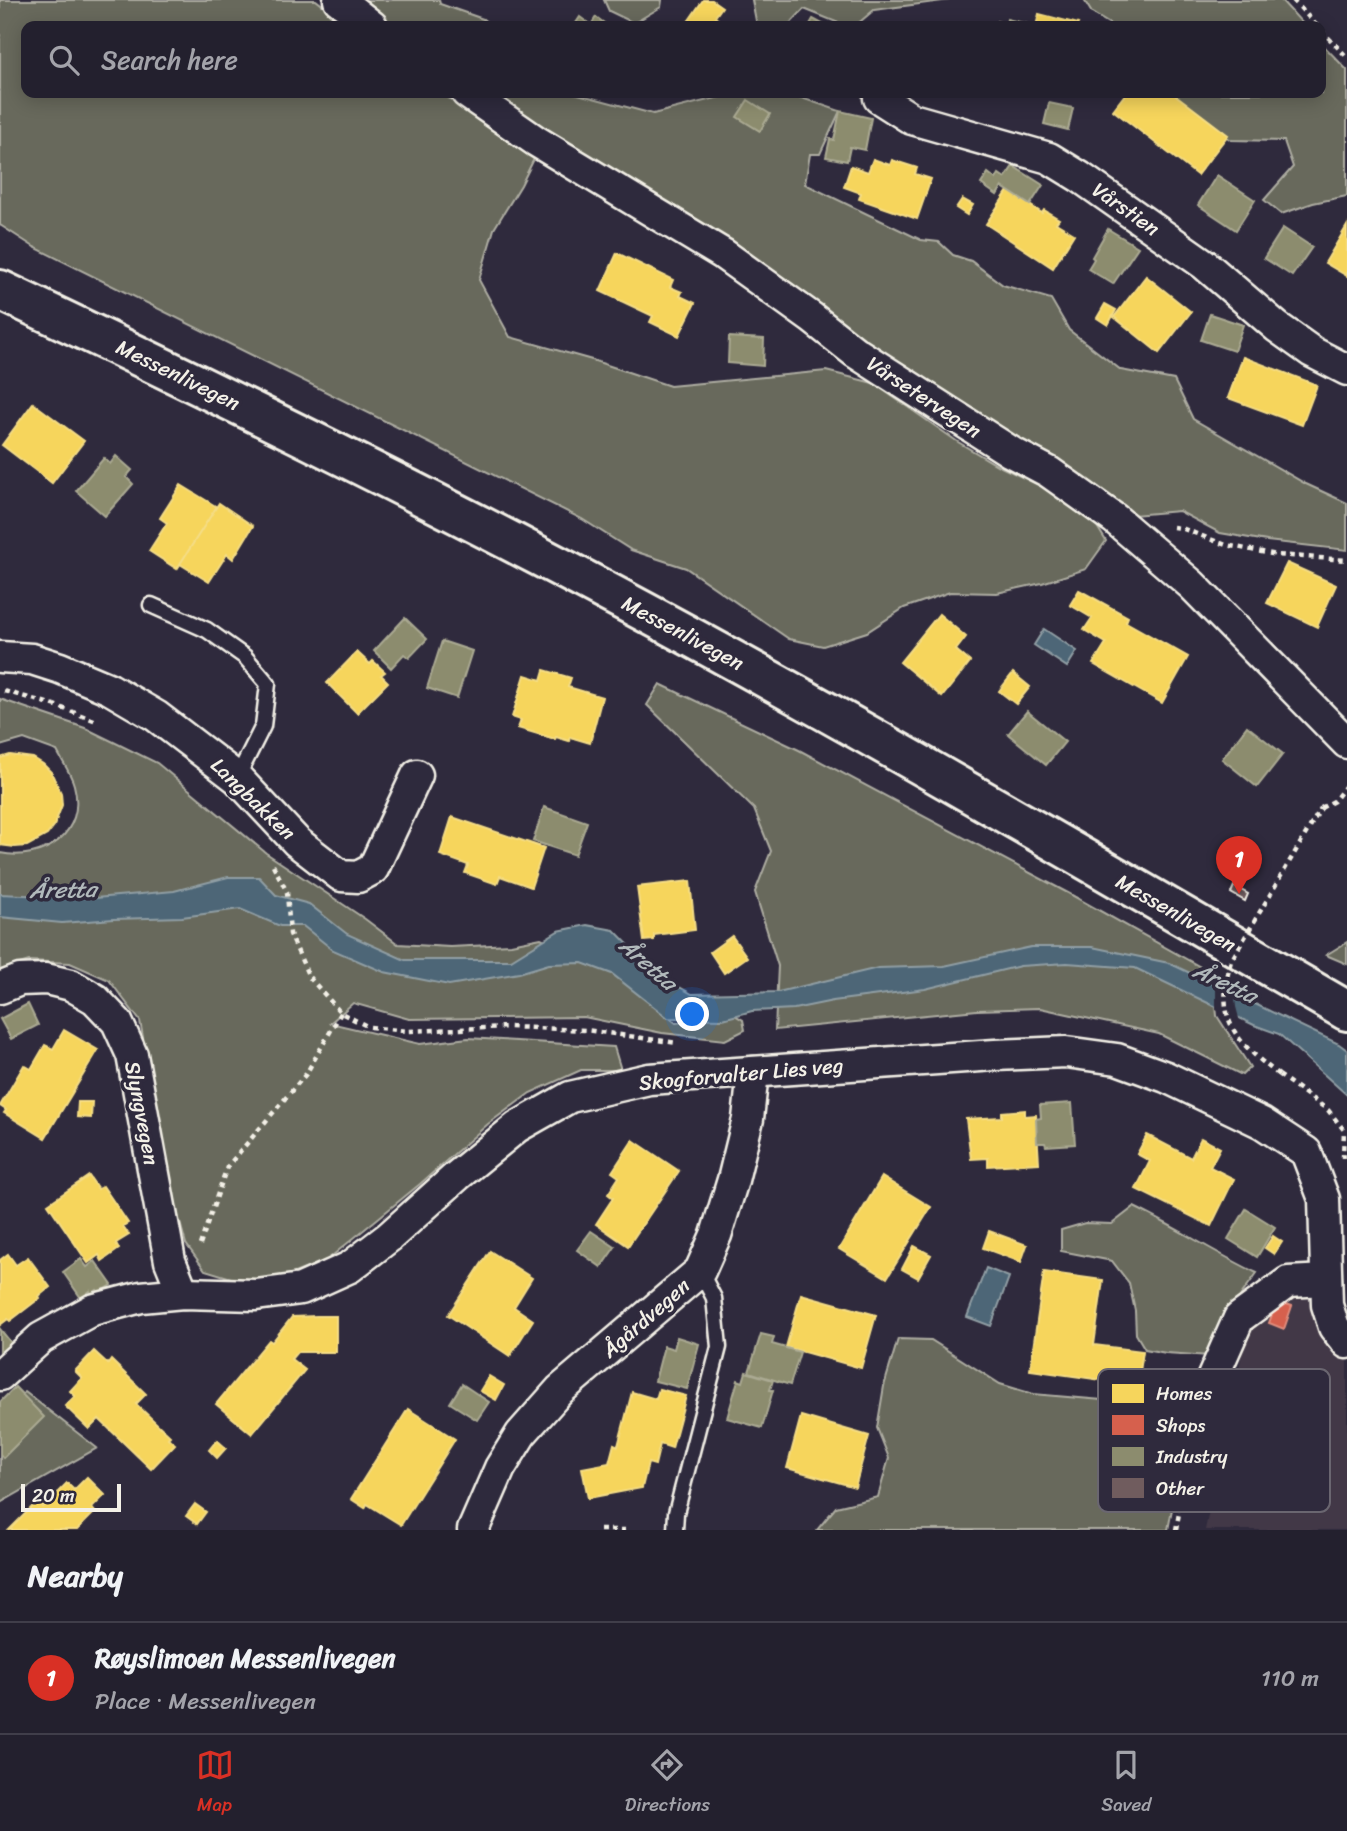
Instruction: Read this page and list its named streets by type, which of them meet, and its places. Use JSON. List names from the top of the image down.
{
  "streets": {
    "main road": ["Messenlivegen"],
    "street": [
      "Vårstien",
      "Vårsetervegen",
      "Langbakken",
      "Skogforvalter Lies veg",
      "Slyngvegen",
      "Ågårdvegen"
    ]
  },
  "crossings": [
    ["Skogforvalter Lies veg", "Slyngvegen"],
    ["Skogforvalter Lies veg", "Ågårdvegen"]
  ],
  "water": ["Åretta"],
  "legend": [
    "Homes",
    "Shops",
    "Industry",
    "Other"
  ],
  "scale_bar": "20 m",
  "page": {
    "search": "Search here",
    "pins": "1",
    "scale": "20 m",
    "heading": "Nearby",
    "list": [
      {
        "mark": "1",
        "name": "Røyslimoen Messenlivegen",
        "note": "Place · Messenlivegen",
        "value": "110 m"
      }
    ],
    "nav": ["Map", "Directions", "Saved"]
  }
}
